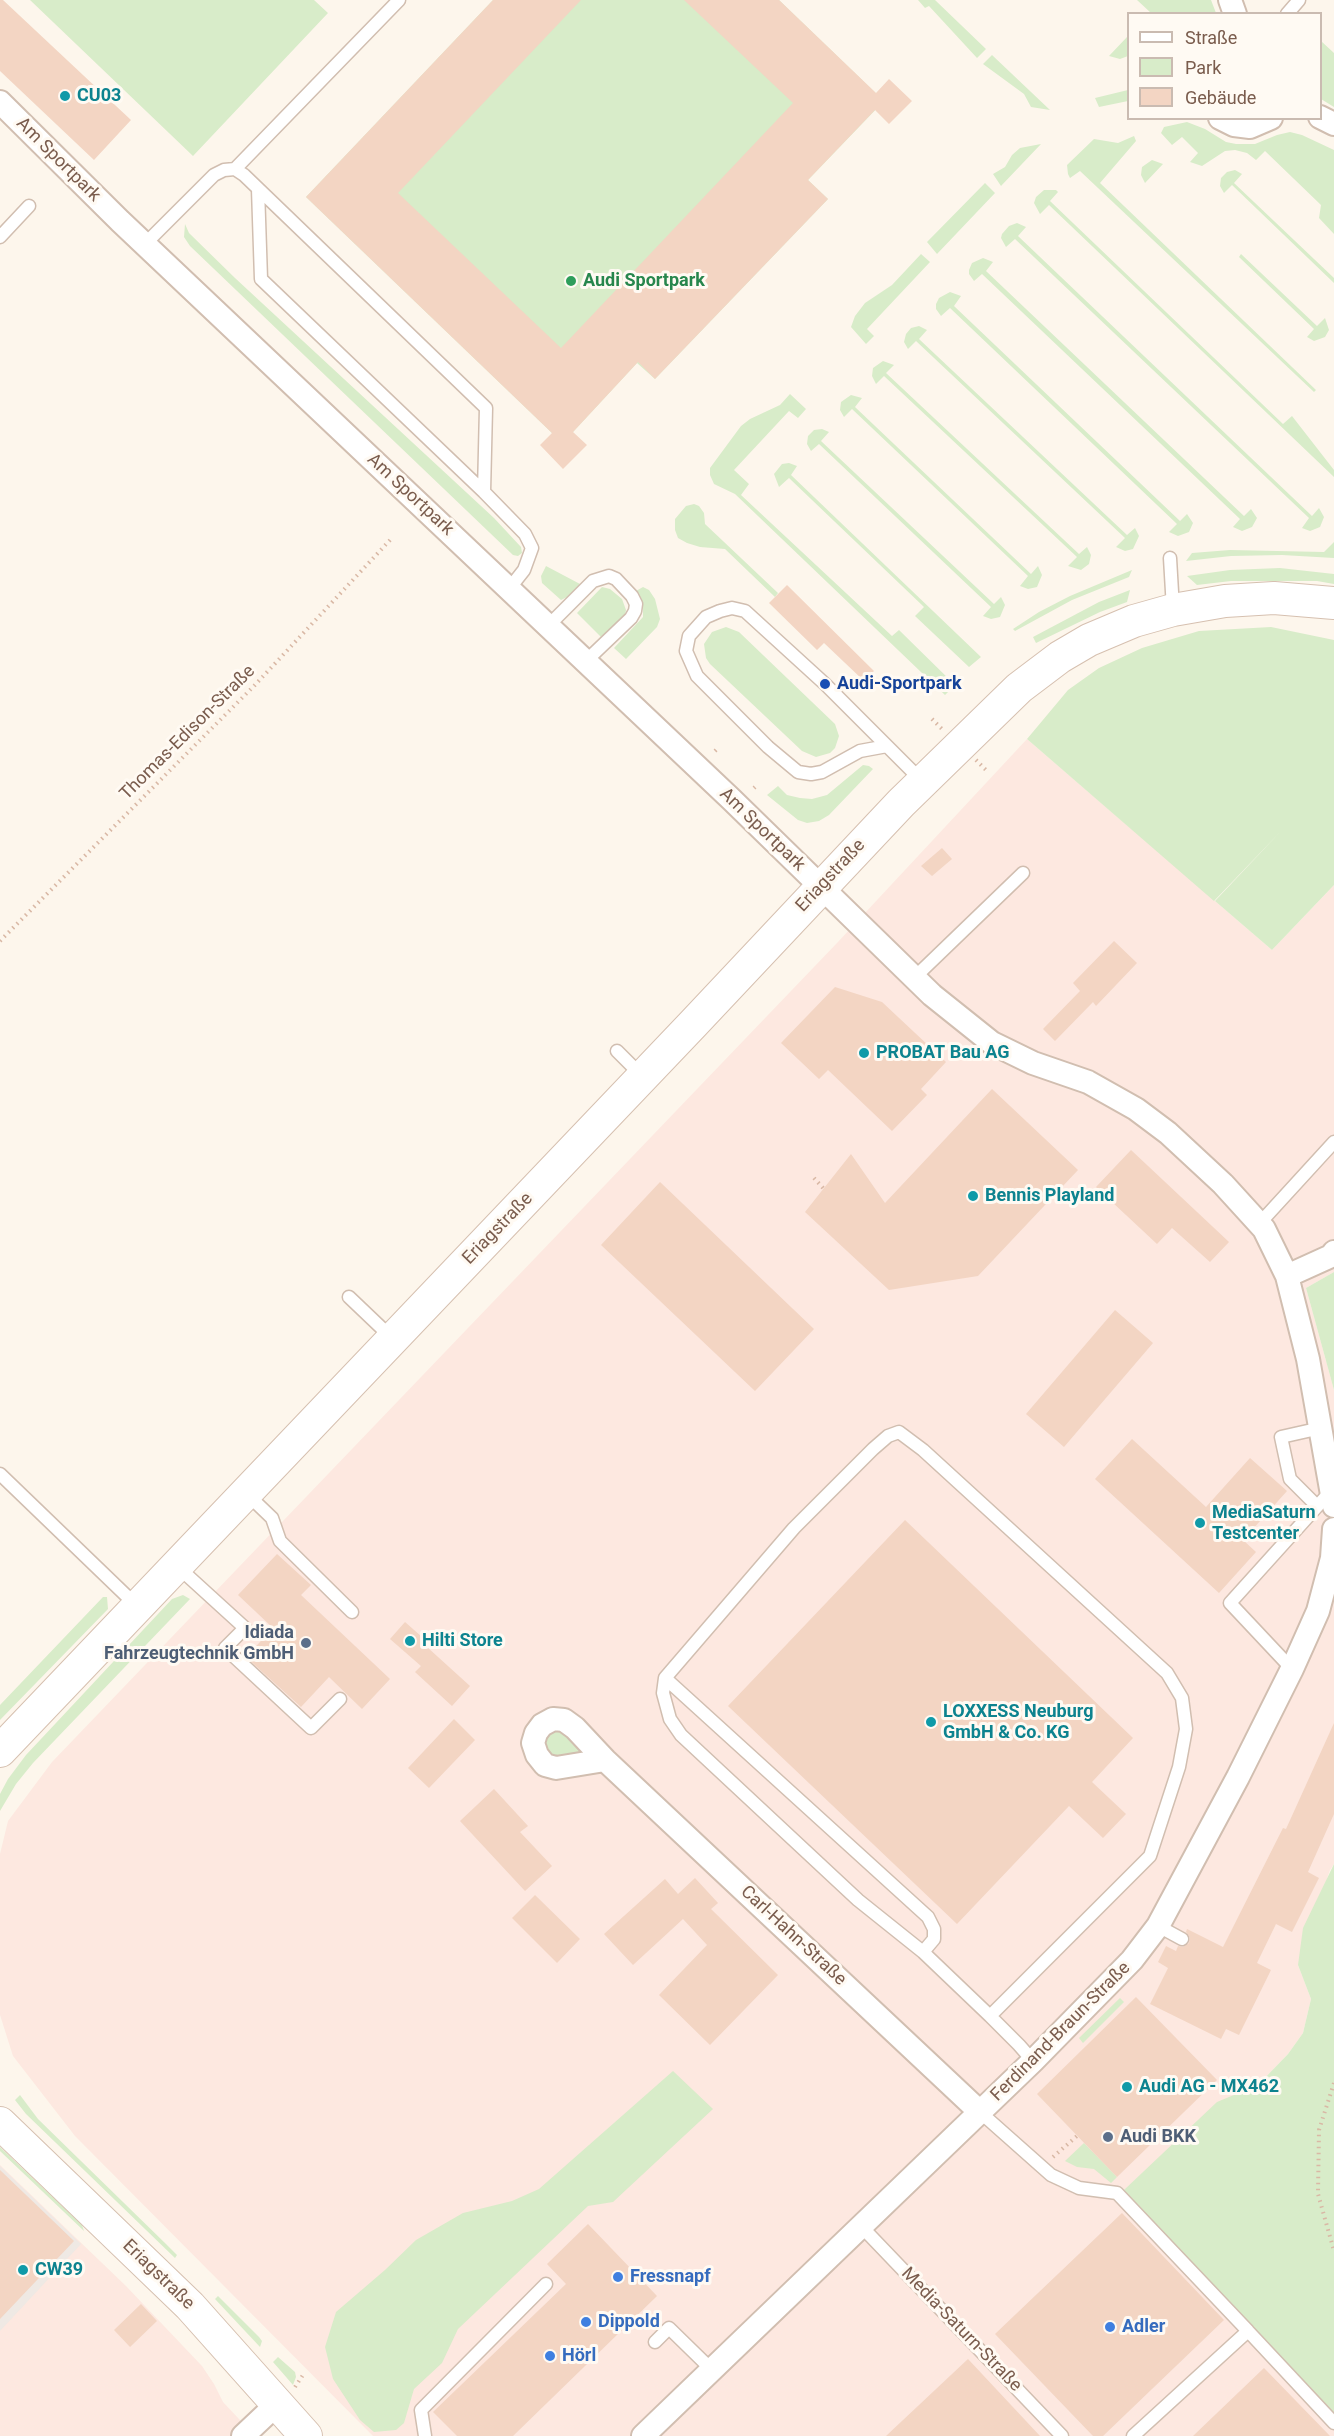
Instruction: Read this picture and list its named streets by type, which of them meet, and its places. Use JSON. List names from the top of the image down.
{
  "streets": {
    "street": [
      "Am Sportpark",
      "Eriagstraße",
      "Carl-Hahn-Straße",
      "Ferdinand-Braun-Straße"
    ],
    "lane": ["Media-Saturn-Straße"],
    "path": ["Thomas-Edison-Straße"]
  },
  "crossings": [
    ["Am Sportpark", "Eriagstraße"],
    ["Carl-Hahn-Straße", "Ferdinand-Braun-Straße"],
    ["Ferdinand-Braun-Straße", "Media-Saturn-Straße"]
  ],
  "places": [
    "CU03",
    "Audi Sportpark",
    "Audi-Sportpark",
    "PROBAT Bau AG",
    "Bennis Playland",
    "MediaSaturn Testcenter",
    "Hilti Store",
    "Idiada Fahrzeugtechnik GmbH",
    "LOXXESS Neuburg GmbH & Co. KG",
    "Audi AG - MX462",
    "Audi BKK",
    "CW39",
    "Fressnapf",
    "Dippold",
    "Adler",
    "Hörl"
  ],
  "legend": ["Straße", "Park", "Gebäude"]
}
